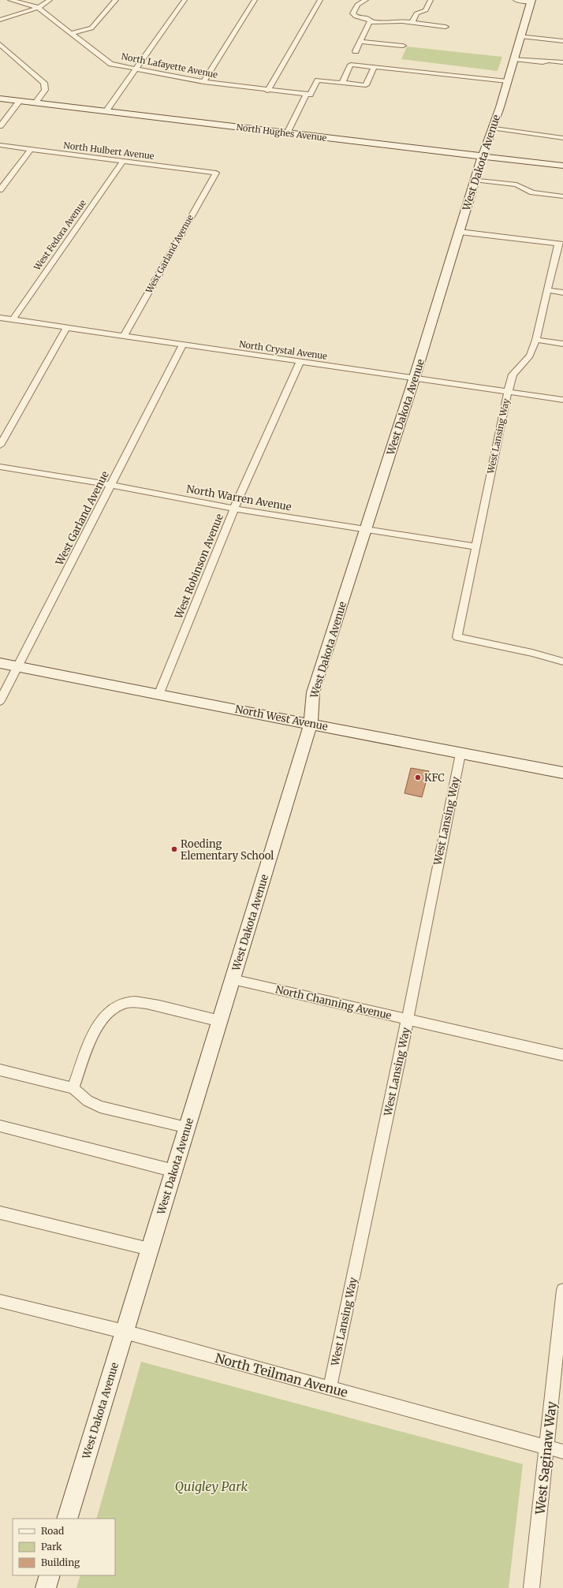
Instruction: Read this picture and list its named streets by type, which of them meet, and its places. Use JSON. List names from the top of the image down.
{
  "streets": {
    "street": [
      "North Lafayette Avenue",
      "North Hughes Avenue",
      "North Hulbert Avenue",
      "West Dakota Avenue",
      "West Fedora Avenue",
      "West Garland Avenue",
      "North Crystal Avenue",
      "West Lansing Way",
      "North Warren Avenue",
      "West Robinson Avenue",
      "North West Avenue",
      "North Channing Avenue",
      "North Teilman Avenue",
      "West Saginaw Way"
    ]
  },
  "crossings": [
    ["North Hughes Avenue", "West Dakota Avenue"],
    ["North Hulbert Avenue", "West Fedora Avenue"],
    ["North Hulbert Avenue", "West Garland Avenue"],
    ["West Dakota Avenue", "North Crystal Avenue"],
    ["West Dakota Avenue", "North Warren Avenue"],
    ["West Dakota Avenue", "North West Avenue"],
    ["West Dakota Avenue", "North Channing Avenue"],
    ["West Dakota Avenue", "North Teilman Avenue"],
    ["West Fedora Avenue", "North Crystal Avenue"],
    ["West Garland Avenue", "North Crystal Avenue"],
    ["West Garland Avenue", "North Warren Avenue"],
    ["West Garland Avenue", "North West Avenue"],
    ["North Crystal Avenue", "West Lansing Way"],
    ["North Crystal Avenue", "West Robinson Avenue"],
    ["West Lansing Way", "North Warren Avenue"],
    ["West Lansing Way", "North West Avenue"],
    ["West Lansing Way", "North Channing Avenue"],
    ["West Lansing Way", "North Teilman Avenue"],
    ["North Warren Avenue", "West Robinson Avenue"],
    ["West Robinson Avenue", "North West Avenue"],
    ["North Teilman Avenue", "West Saginaw Way"]
  ],
  "parks": ["Quigley Park"],
  "places": ["KFC", "Roeding Elementary School"],
  "legend": ["Road", "Park", "Building"]
}
